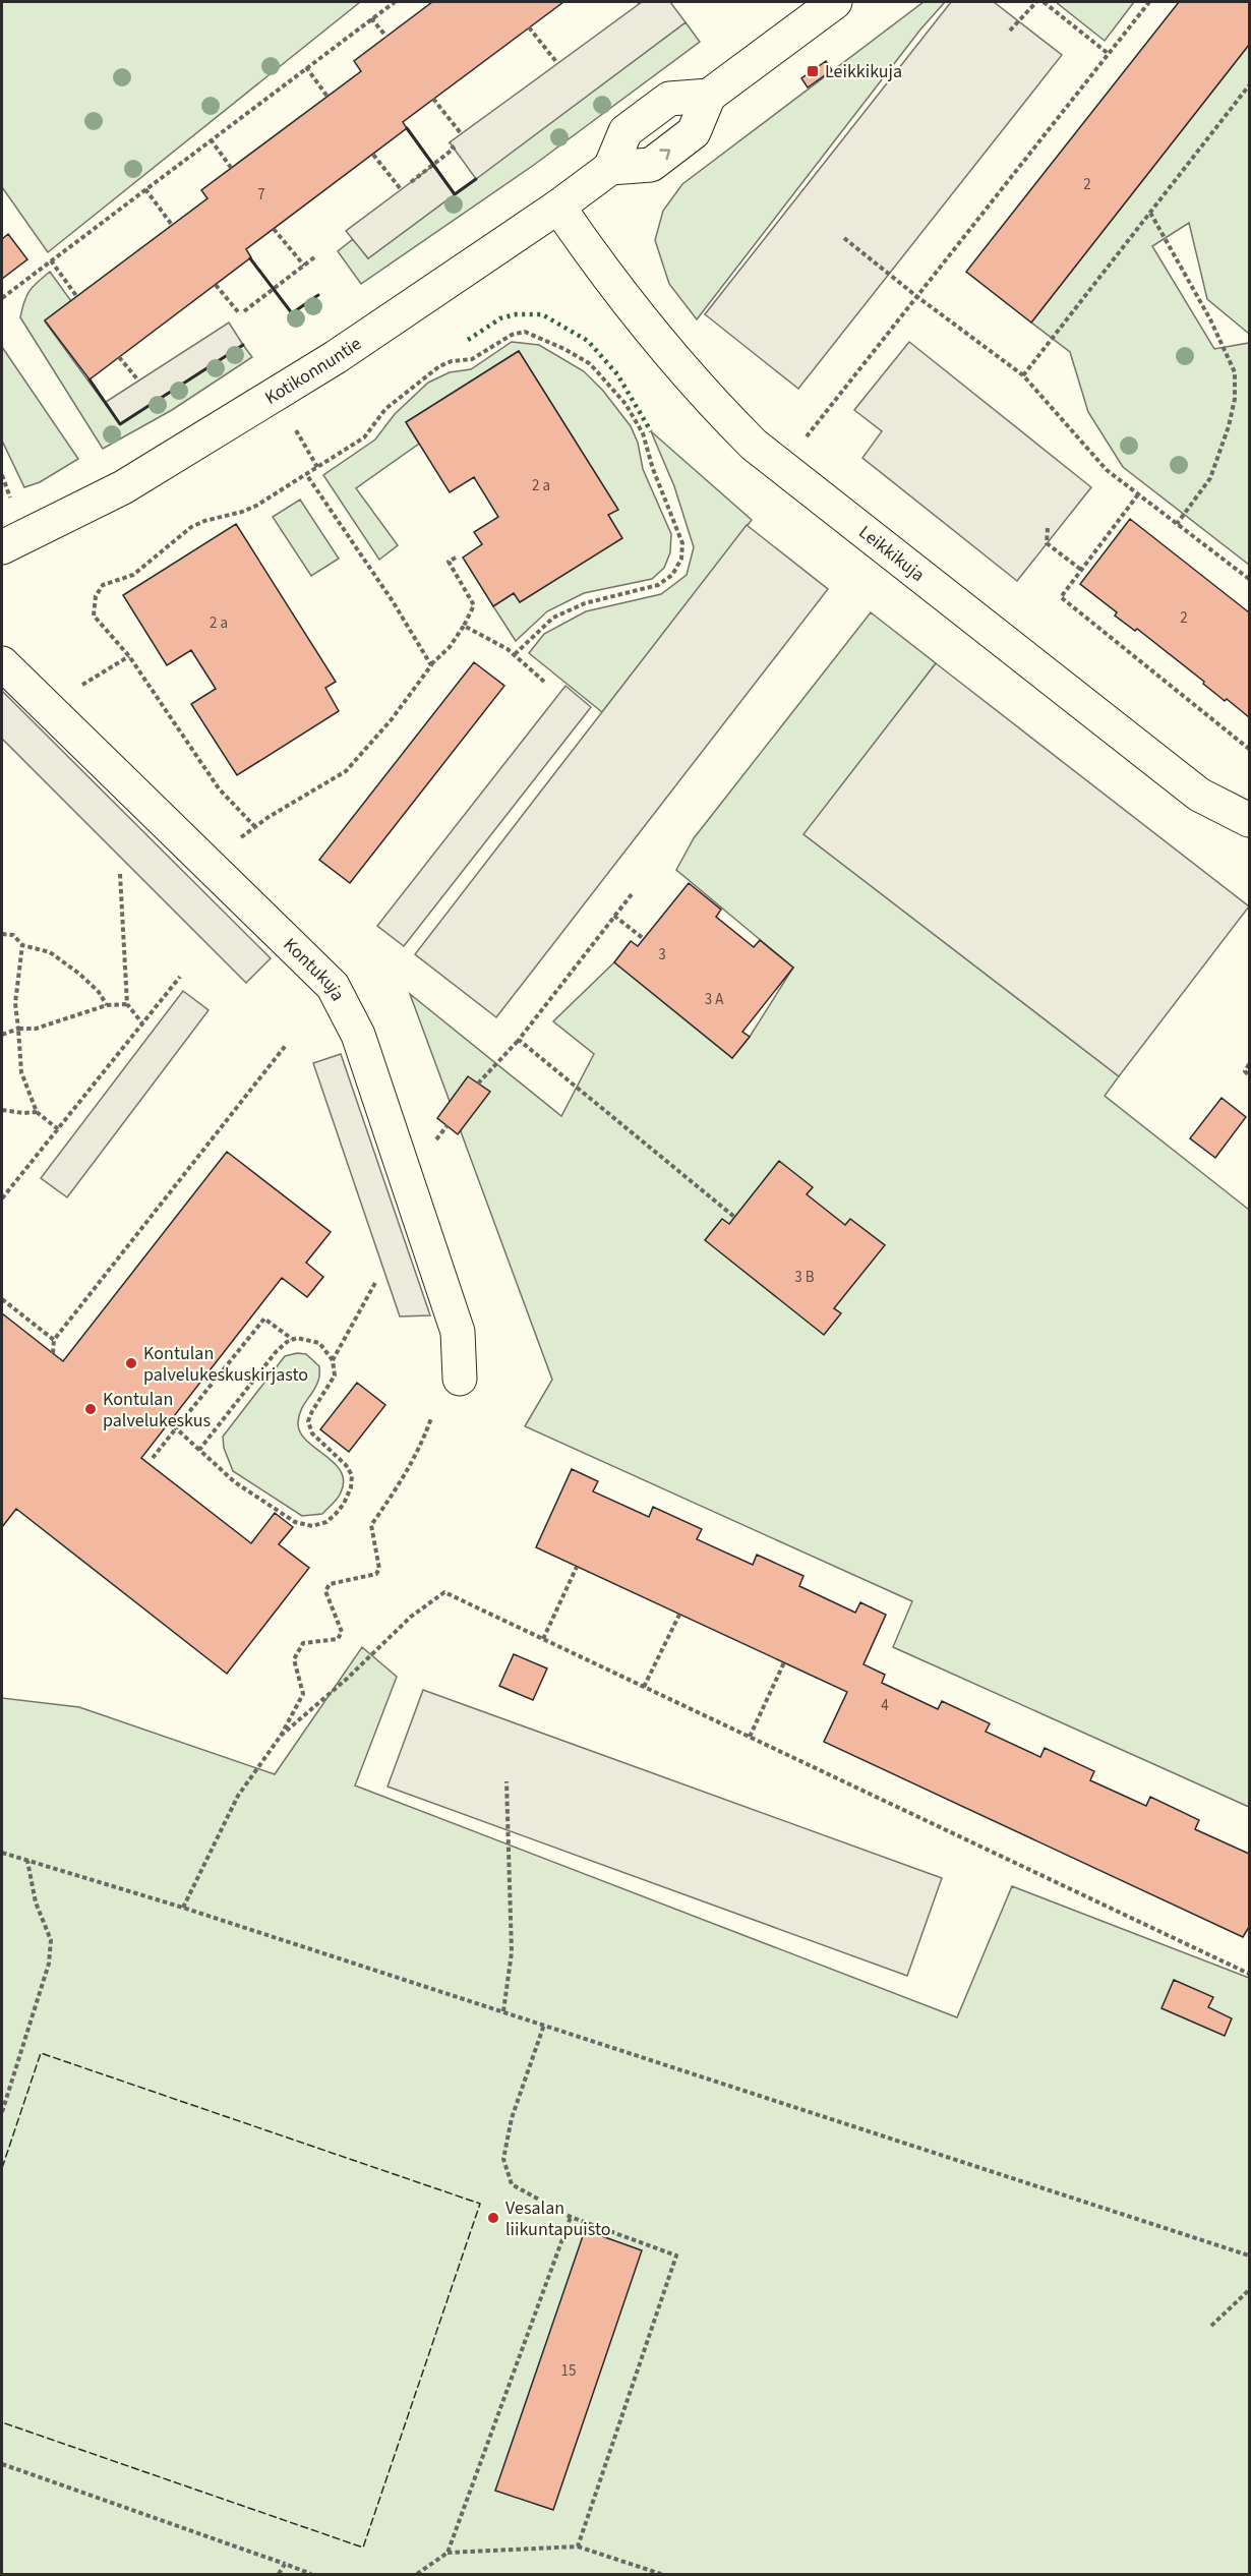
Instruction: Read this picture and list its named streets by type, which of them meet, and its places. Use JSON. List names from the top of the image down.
{
  "streets": {
    "street": ["Kotikonnuntie", "Leikkikuja", "Kontukuja"]
  },
  "crossings": [
    ["Kotikonnuntie", "Leikkikuja"]
  ],
  "places": {
    "transit": ["Leikkikuja"],
    "other": ["Kontulan palvelukeskuskirjasto", "Kontulan palvelukeskus", "Vesalan liikuntapuisto"]
  },
  "house_numbers": [
    "2",
    "7",
    "2 a",
    "2",
    "2 a",
    "3",
    "3 A",
    "3 B",
    "4",
    "15"
  ]
}
